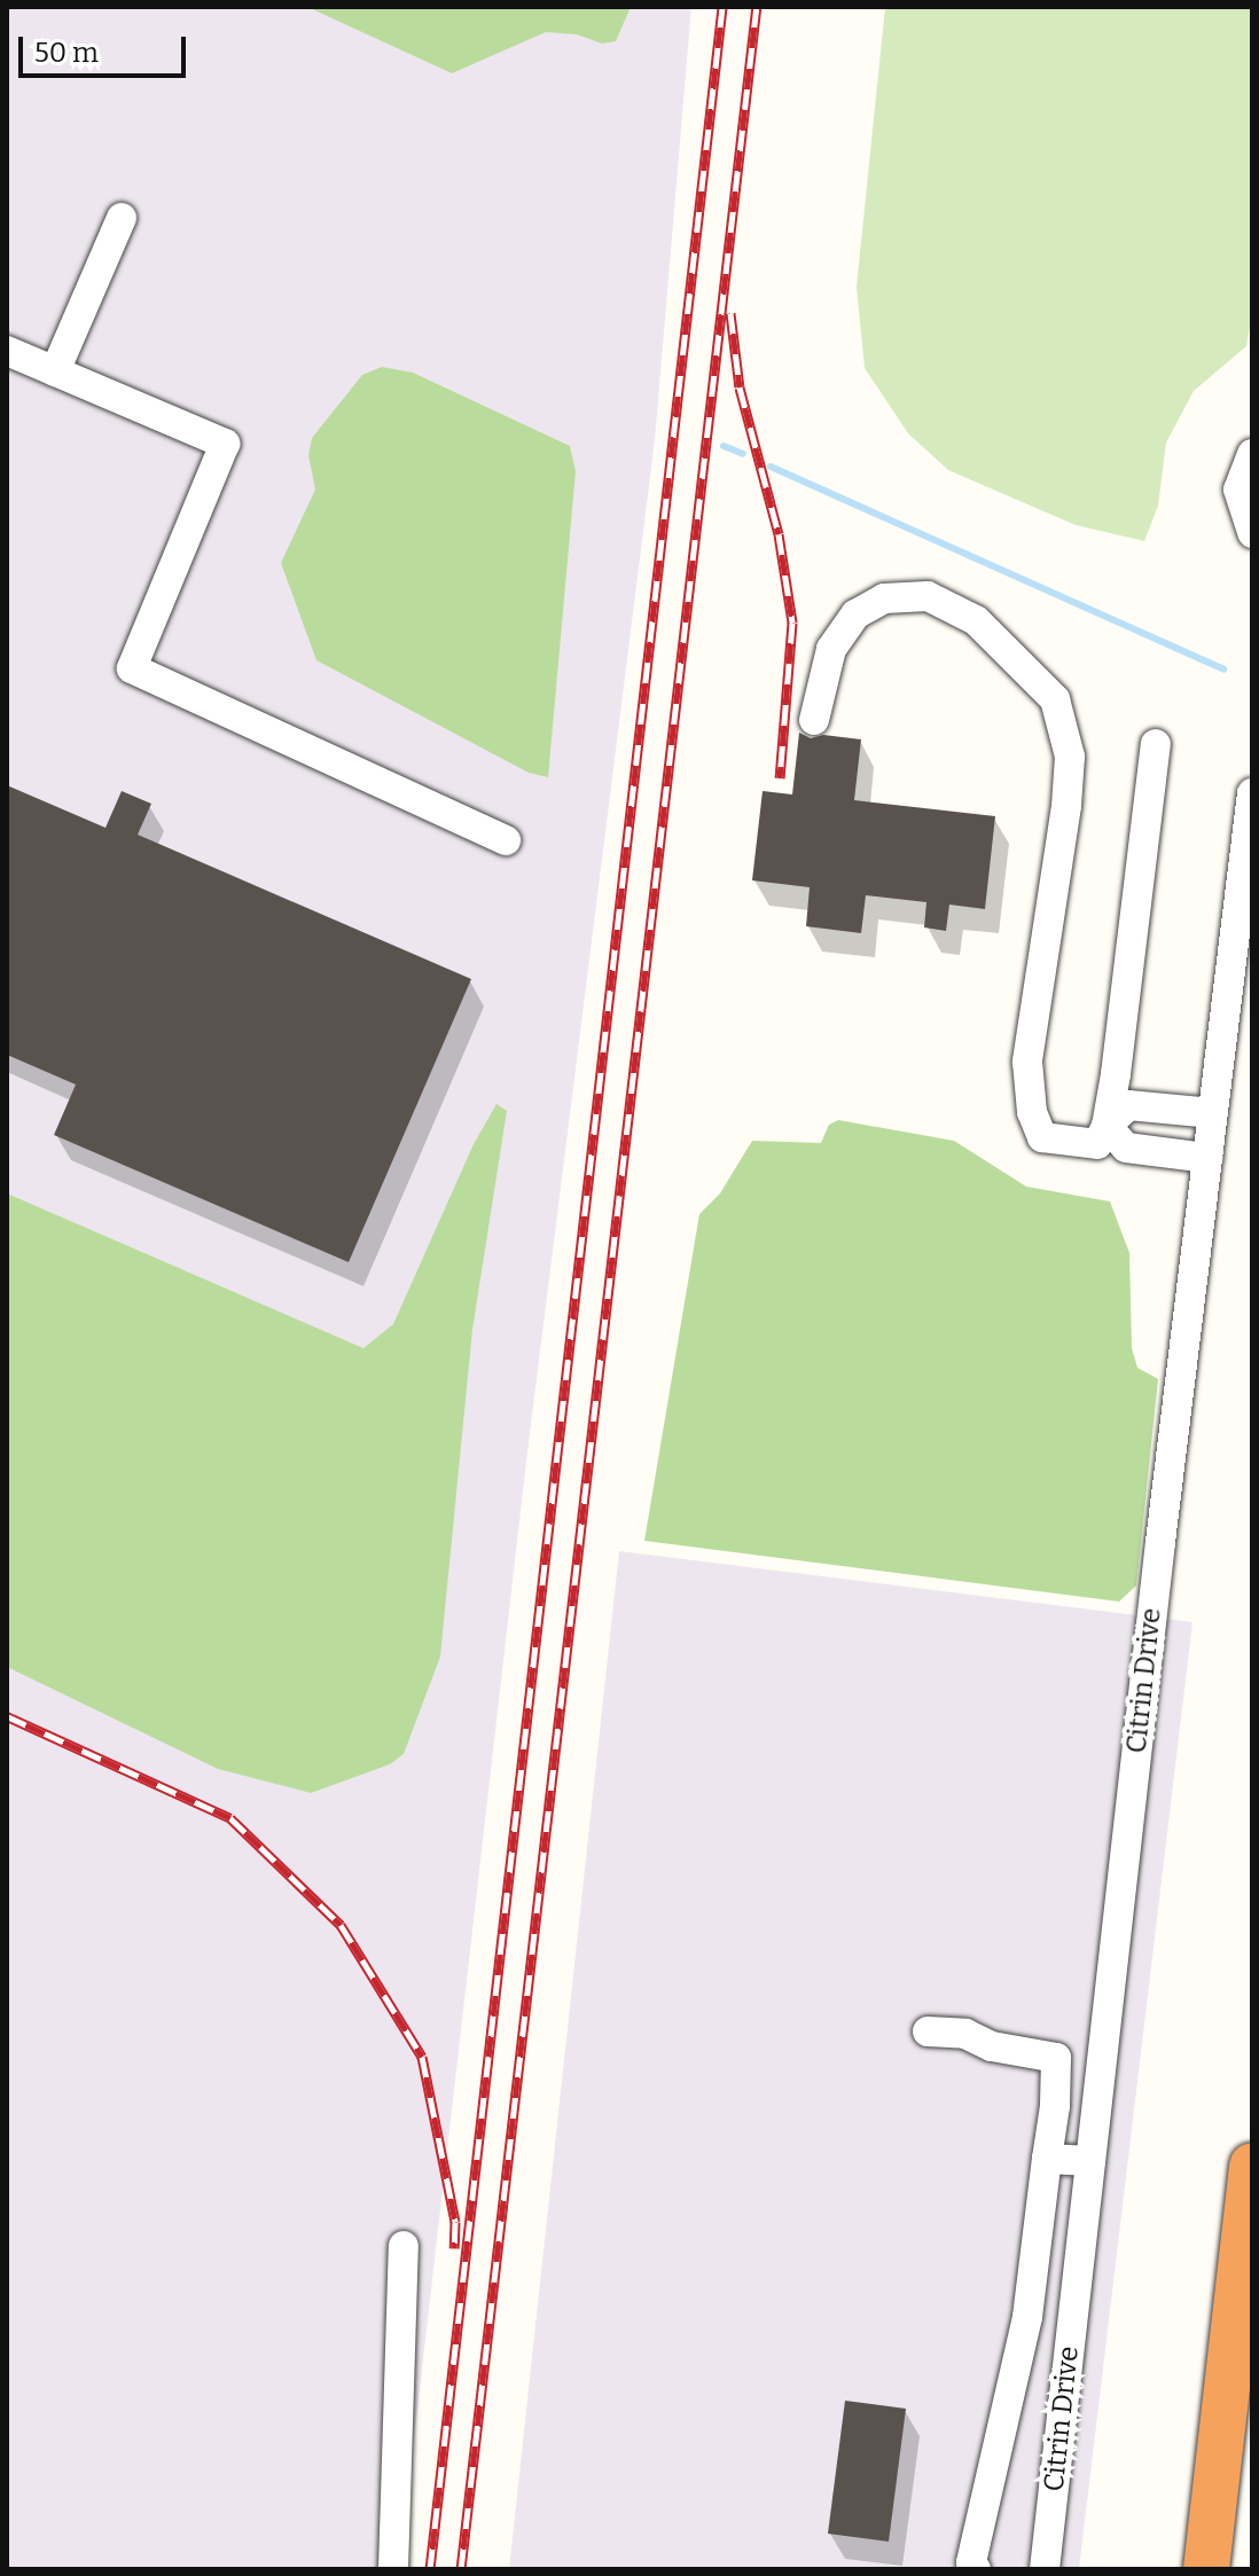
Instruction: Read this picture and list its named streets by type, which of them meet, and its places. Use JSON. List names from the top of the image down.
{
  "streets": {
    "street": ["Citrin Drive"]
  },
  "scale_bar": "50 m"
}
